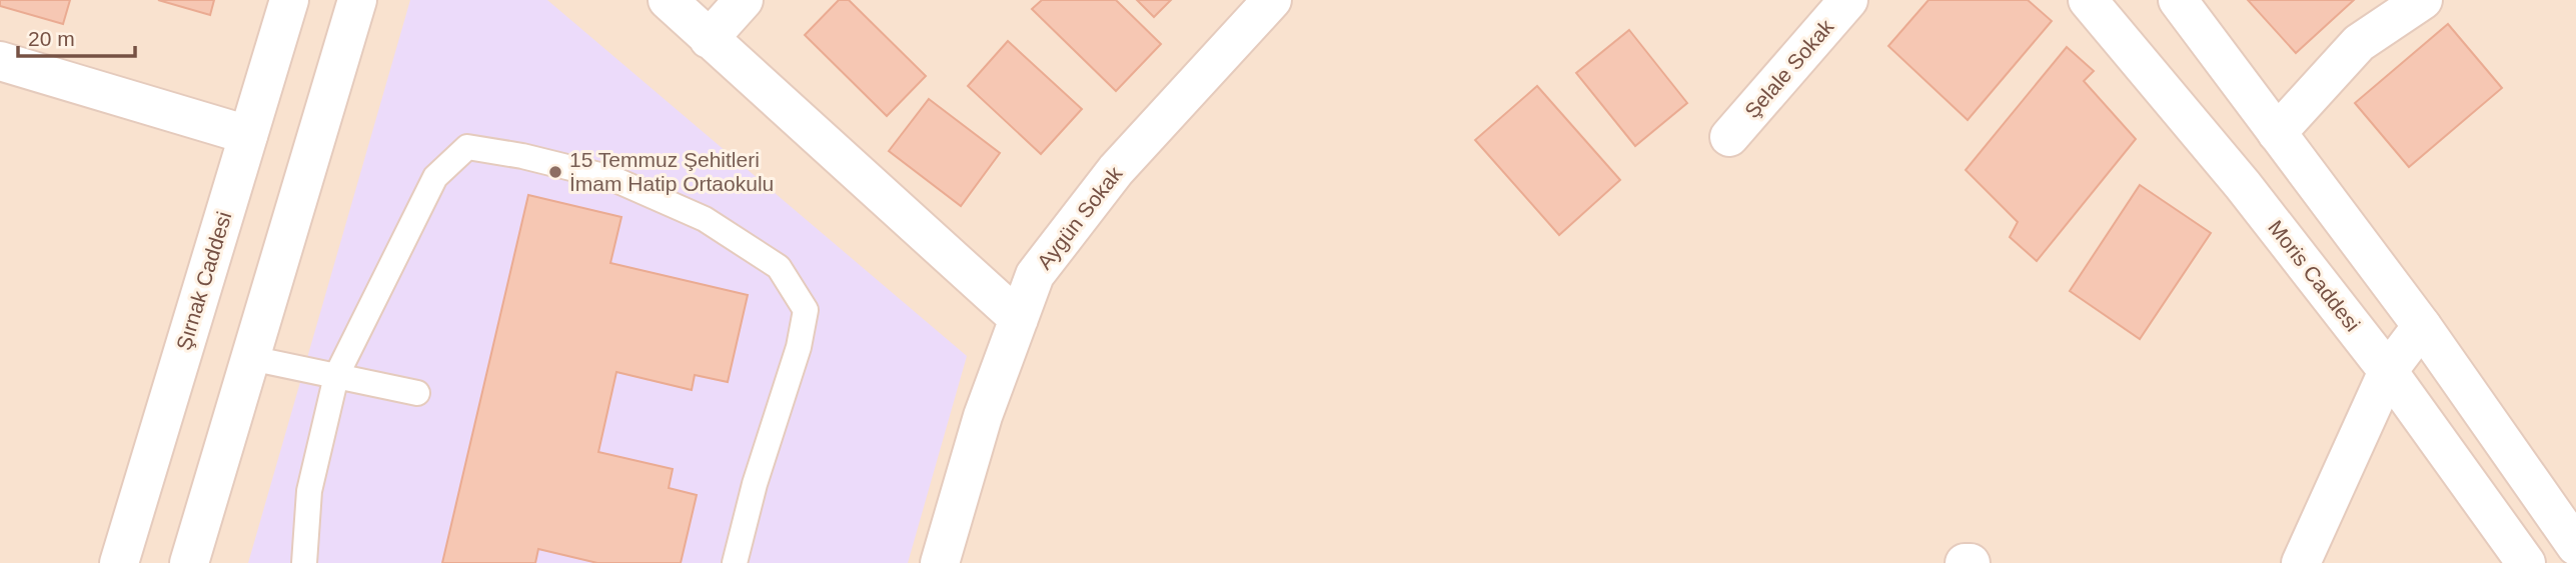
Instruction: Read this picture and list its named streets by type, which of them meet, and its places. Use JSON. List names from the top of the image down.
{
  "streets": {
    "street": [
      "Şelale Sokak",
      "Aygün Sokak",
      "Moris Caddesi",
      "Şırnak Caddesi"
    ]
  },
  "places": ["15 Temmuz Şehitleri İmam Hatip Ortaokulu"],
  "scale_bar": "20 m"
}
